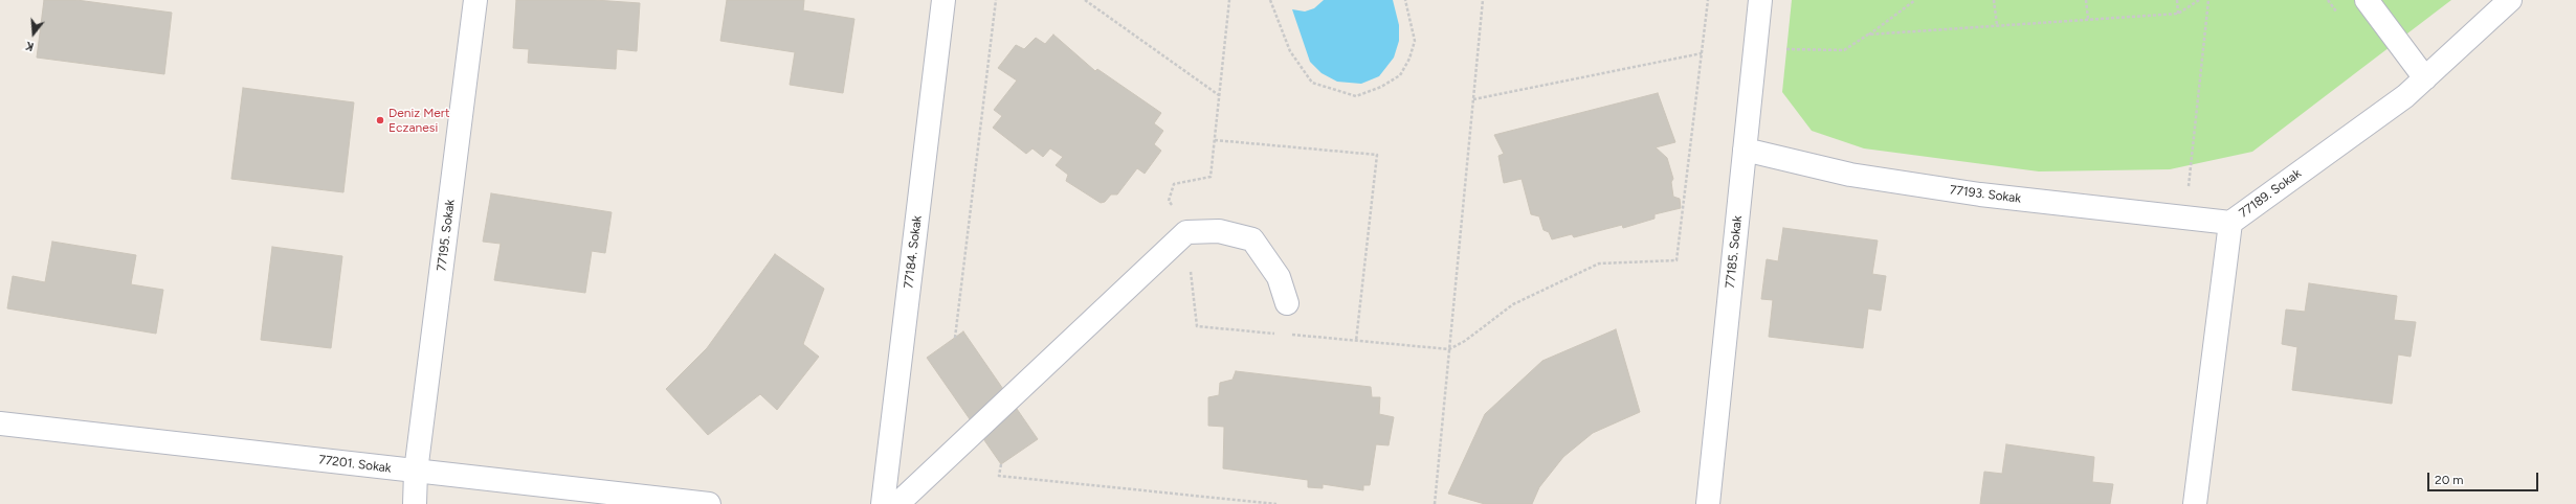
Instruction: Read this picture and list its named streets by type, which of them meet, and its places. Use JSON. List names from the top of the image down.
{
  "streets": {
    "street": [
      "77189. Sokak",
      "77193. Sokak",
      "77195. Sokak",
      "77184. Sokak",
      "77185. Sokak",
      "77201. Sokak"
    ]
  },
  "crossings": [
    ["77189. Sokak", "77193. Sokak"],
    ["77193. Sokak", "77185. Sokak"],
    ["77195. Sokak", "77201. Sokak"]
  ],
  "places": ["Deniz Mert Eczanesi"],
  "scale_bar": "20 m",
  "north": "bottom"
}
